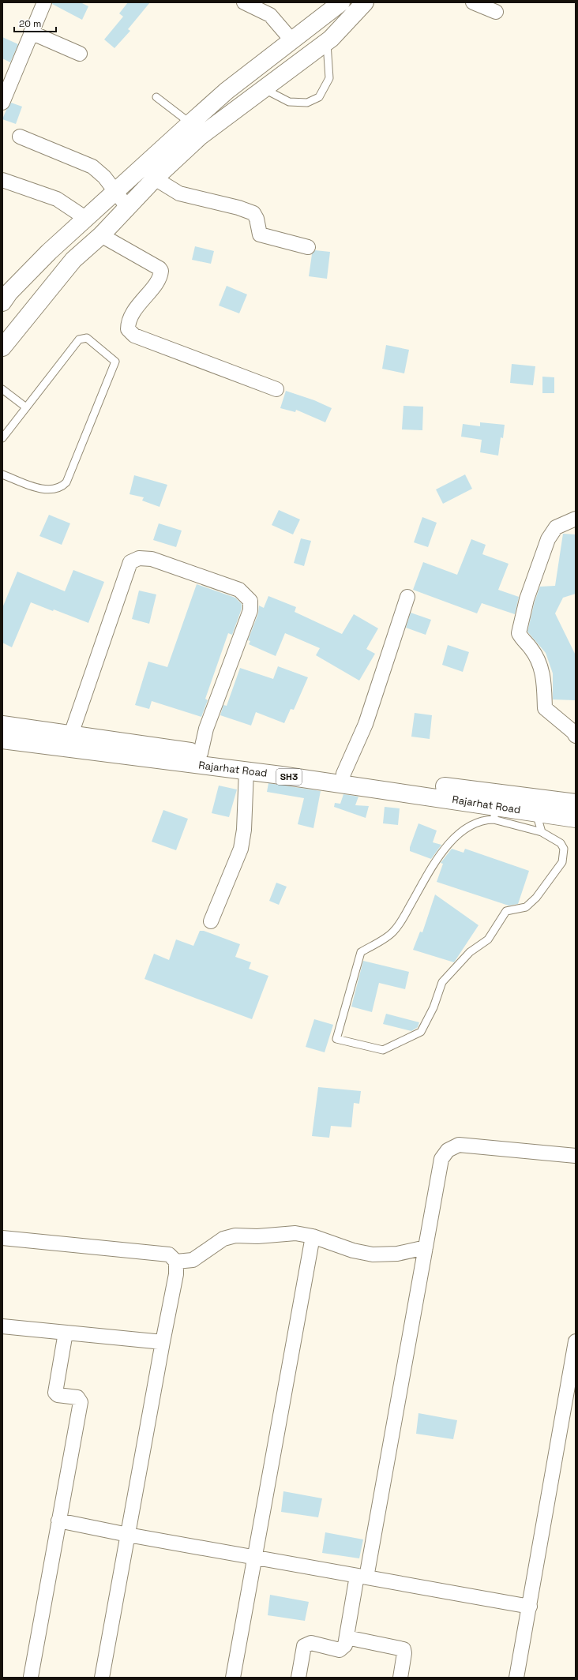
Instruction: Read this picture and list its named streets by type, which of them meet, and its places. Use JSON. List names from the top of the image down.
{
  "streets": {
    "main road": ["Rajarhat Road", "SH3"]
  },
  "scale_bar": "20 m"
}
